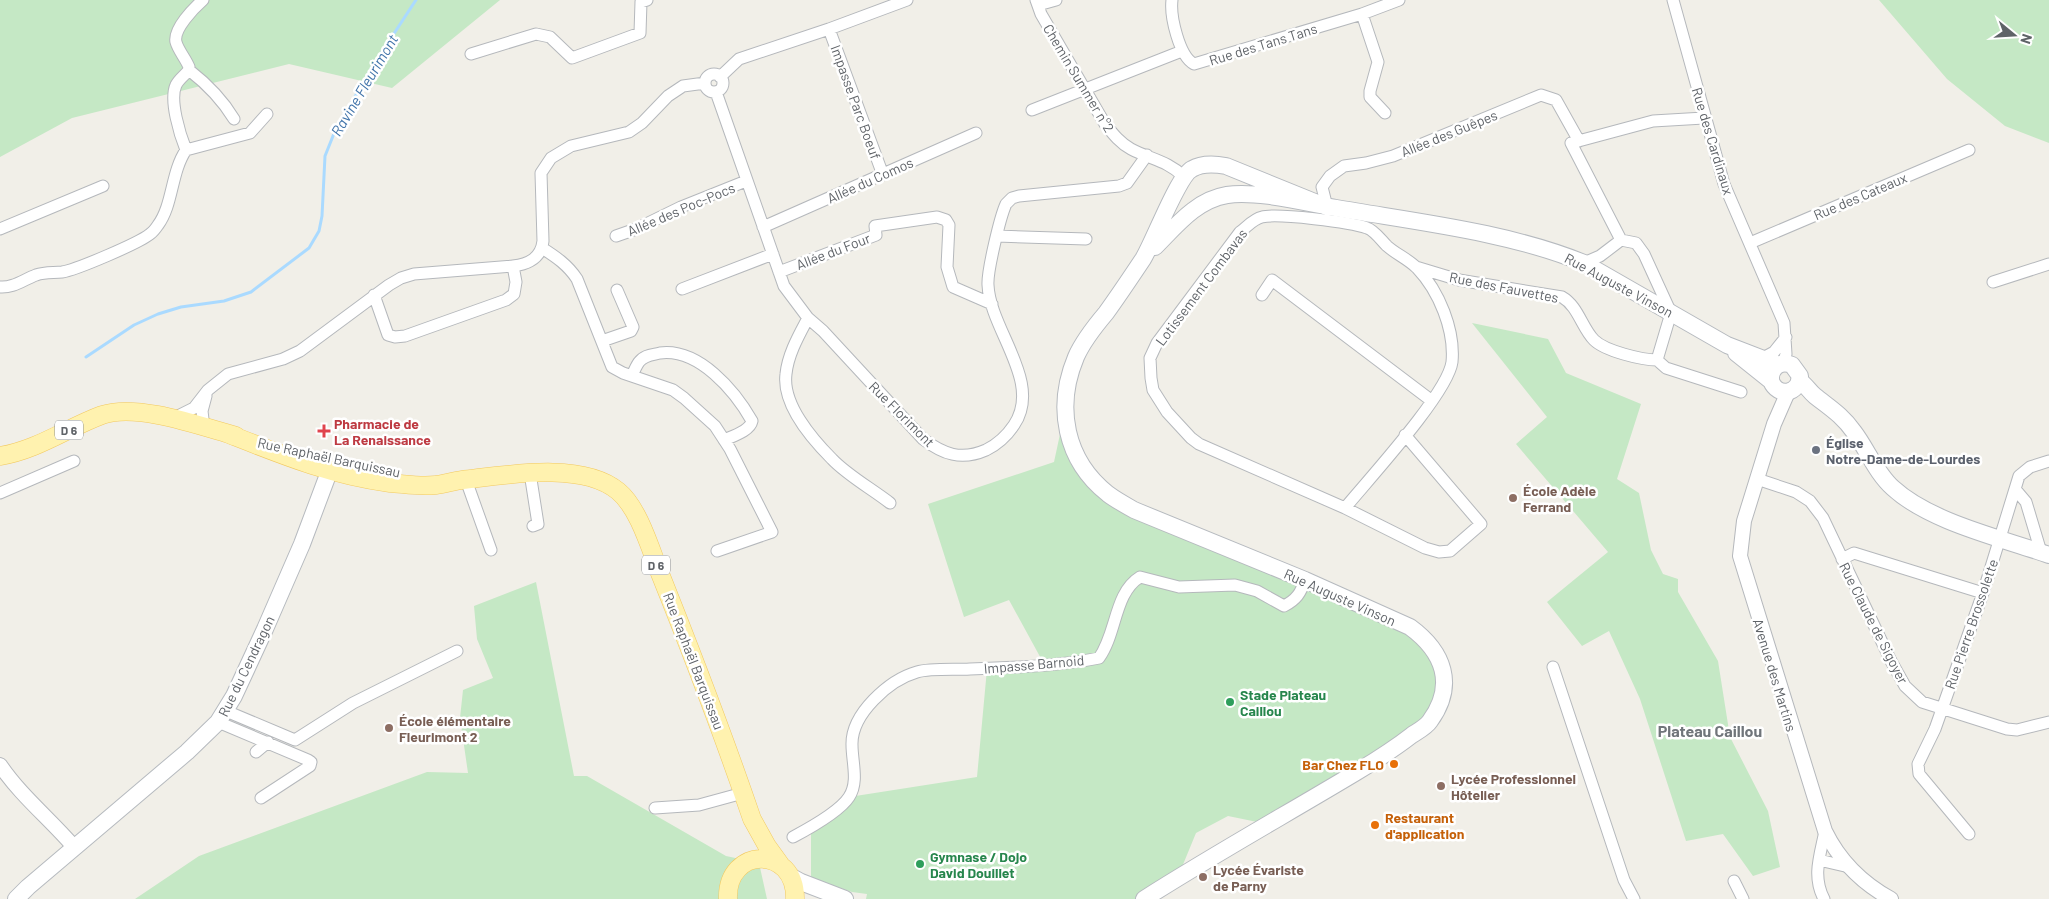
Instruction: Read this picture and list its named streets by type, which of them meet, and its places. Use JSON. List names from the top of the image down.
{
  "streets": {
    "main road": [
      "Rue Auguste Vinson",
      "D 6",
      "Rue Raphaël Barquissau",
      "Rue du Cendragon"
    ],
    "street": [
      "Rue des Tans Tans",
      "Chemin Summer n°2",
      "Impasse Parc Boeuf",
      "Allée des Guêpes",
      "Rue des Cardinaux",
      "Allée du Comos",
      "Rue des Cateaux",
      "Allée des Poc-Pocs",
      "Allée du Four",
      "Lotissement Combavas",
      "Rue des Fauvettes",
      "Rue Florimont",
      "Rue Claude de Sigoyer",
      "Rue Pierre Brossolette",
      "Impasse Barnoid",
      "Avenue des Martins"
    ]
  },
  "crossings": [
    ["Chemin Summer n°2", "Rue Auguste Vinson"],
    ["Chemin Summer n°2", "Rue Florimont"],
    ["Impasse Parc Boeuf", "Allée du Comos"],
    ["Allée des Guêpes", "Rue Auguste Vinson"],
    ["Rue des Cardinaux", "Rue des Cateaux"],
    ["Rue des Cardinaux", "Avenue des Martins"],
    ["Allée du Comos", "Rue Florimont"],
    ["Allée des Poc-Pocs", "Rue Florimont"],
    ["Allée du Four", "Rue Florimont"],
    ["Rue Auguste Vinson", "Lotissement Combavas"],
    ["Rue Auguste Vinson", "Impasse Barnoid"],
    ["Rue Raphaël Barquissau", "Rue du Cendragon"],
    ["Rue Claude de Sigoyer", "Rue Pierre Brossolette"],
    ["Rue Claude de Sigoyer", "Avenue des Martins"]
  ],
  "districts": ["Plateau Caillou"],
  "water": ["Ravine Fleurimont"],
  "places": {
    "health": ["Pharmacie de La Renaissance"],
    "other": [
      "Église Notre-Dame-de-Lourdes",
      "École Adèle Ferrand",
      "Stade Plateau Caillou",
      "École élémentaire Fleurimont 2",
      "Bar Chez FLO",
      "Lycée Professionnel Hôtelier",
      "Restaurant d'application",
      "Gymnase / Dojo David Douillet",
      "Lycée Évariste de Parny"
    ]
  },
  "north": "right"
}
